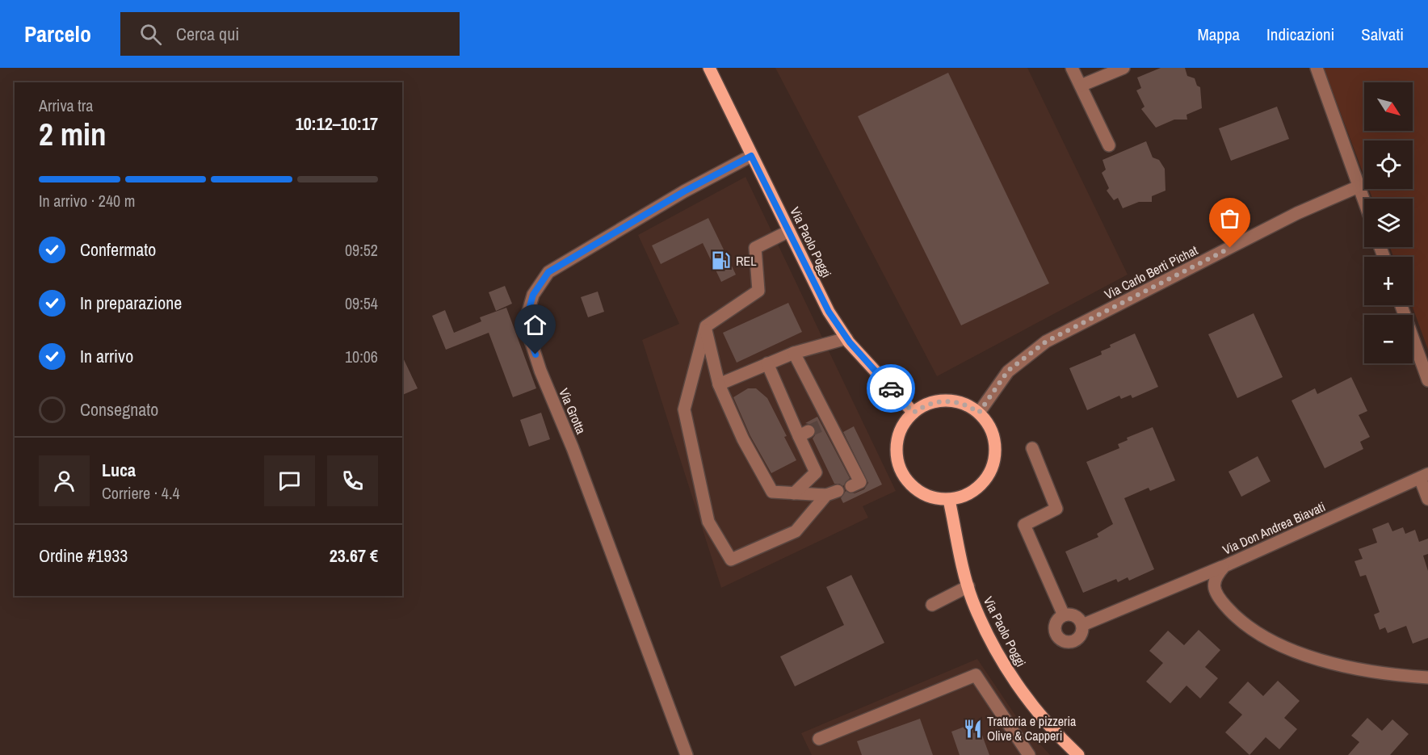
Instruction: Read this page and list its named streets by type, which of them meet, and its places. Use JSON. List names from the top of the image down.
{
  "streets": {
    "main road": ["Via Paolo Poggi"],
    "street": ["Via Carlo Berti Pichat", "Via Grotta", "Via Don Andrea Biavati"]
  },
  "crossings": [
    ["Via Paolo Poggi", "Via Carlo Berti Pichat"],
    ["Via Paolo Poggi", "Via Grotta"]
  ],
  "places": {
    "fuel station": ["REL"],
    "restaurant": ["Trattoria e pizzeria Olive & Capperi"]
  },
  "north": "bottom right",
  "page": {
    "header": "Parcelo",
    "search": "Cerca qui",
    "nav": ["Mappa", "Indicazioni", "Salvati"],
    "map_buttons": ["+", "−"],
    "heading": ["2 min", "Arriva tra", "10:12–10:17"],
    "panel": [
      "Luca",
      "Corriere · 4.4",
      "Ordine #1933",
      "23.67 €"
    ],
    "bar": "In arrivo · 240 m",
    "list": [
      ["Confermato", "09:52"],
      ["In preparazione", "09:54"],
      ["In arrivo", "10:06"],
      "Consegnato"
    ]
  }
}
